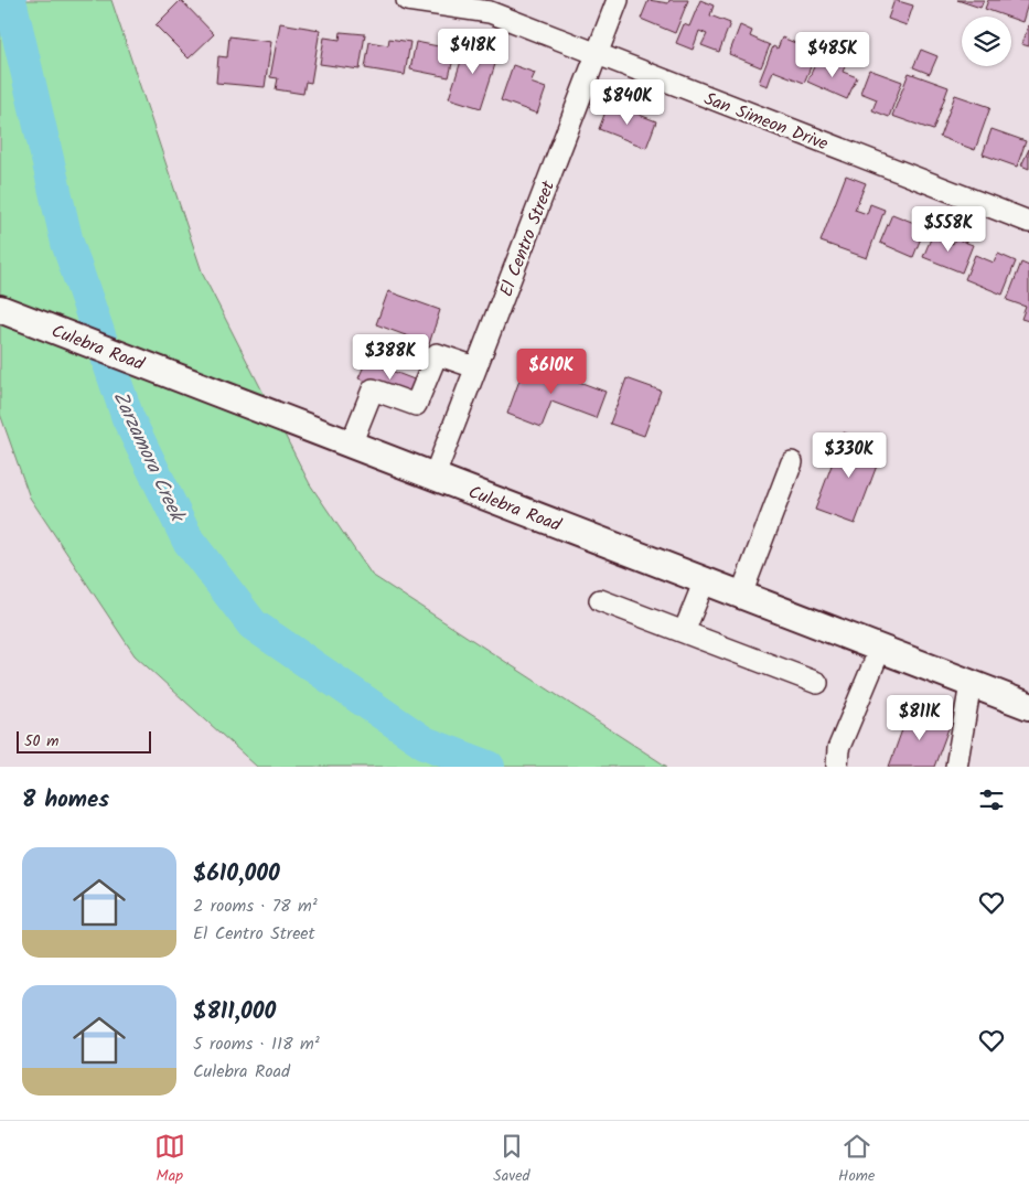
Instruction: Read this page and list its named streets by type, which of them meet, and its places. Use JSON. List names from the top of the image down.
{
  "streets": {
    "main road": ["Culebra Road"],
    "street": ["San Simeon Drive", "El Centro Street"]
  },
  "crossings": [
    ["San Simeon Drive", "El Centro Street"],
    ["El Centro Street", "Culebra Road"]
  ],
  "water": ["Zarzamora Creek"],
  "scale_bar": "50 m",
  "page": {
    "price": [
      "$418K",
      "$485K",
      "$840K",
      "$558K",
      "$388K",
      "$610K",
      "$330K",
      "$811K"
    ],
    "scale": "50 m",
    "heading": "8 homes",
    "list": [
      {
        "name": "$610,000",
        "note": "2 rooms · 78 m² · El Centro Street"
      },
      {
        "name": "$811,000",
        "note": "5 rooms · 118 m² · Culebra Road"
      }
    ],
    "tabs": ["Map", "Saved", "Home"]
  }
}
